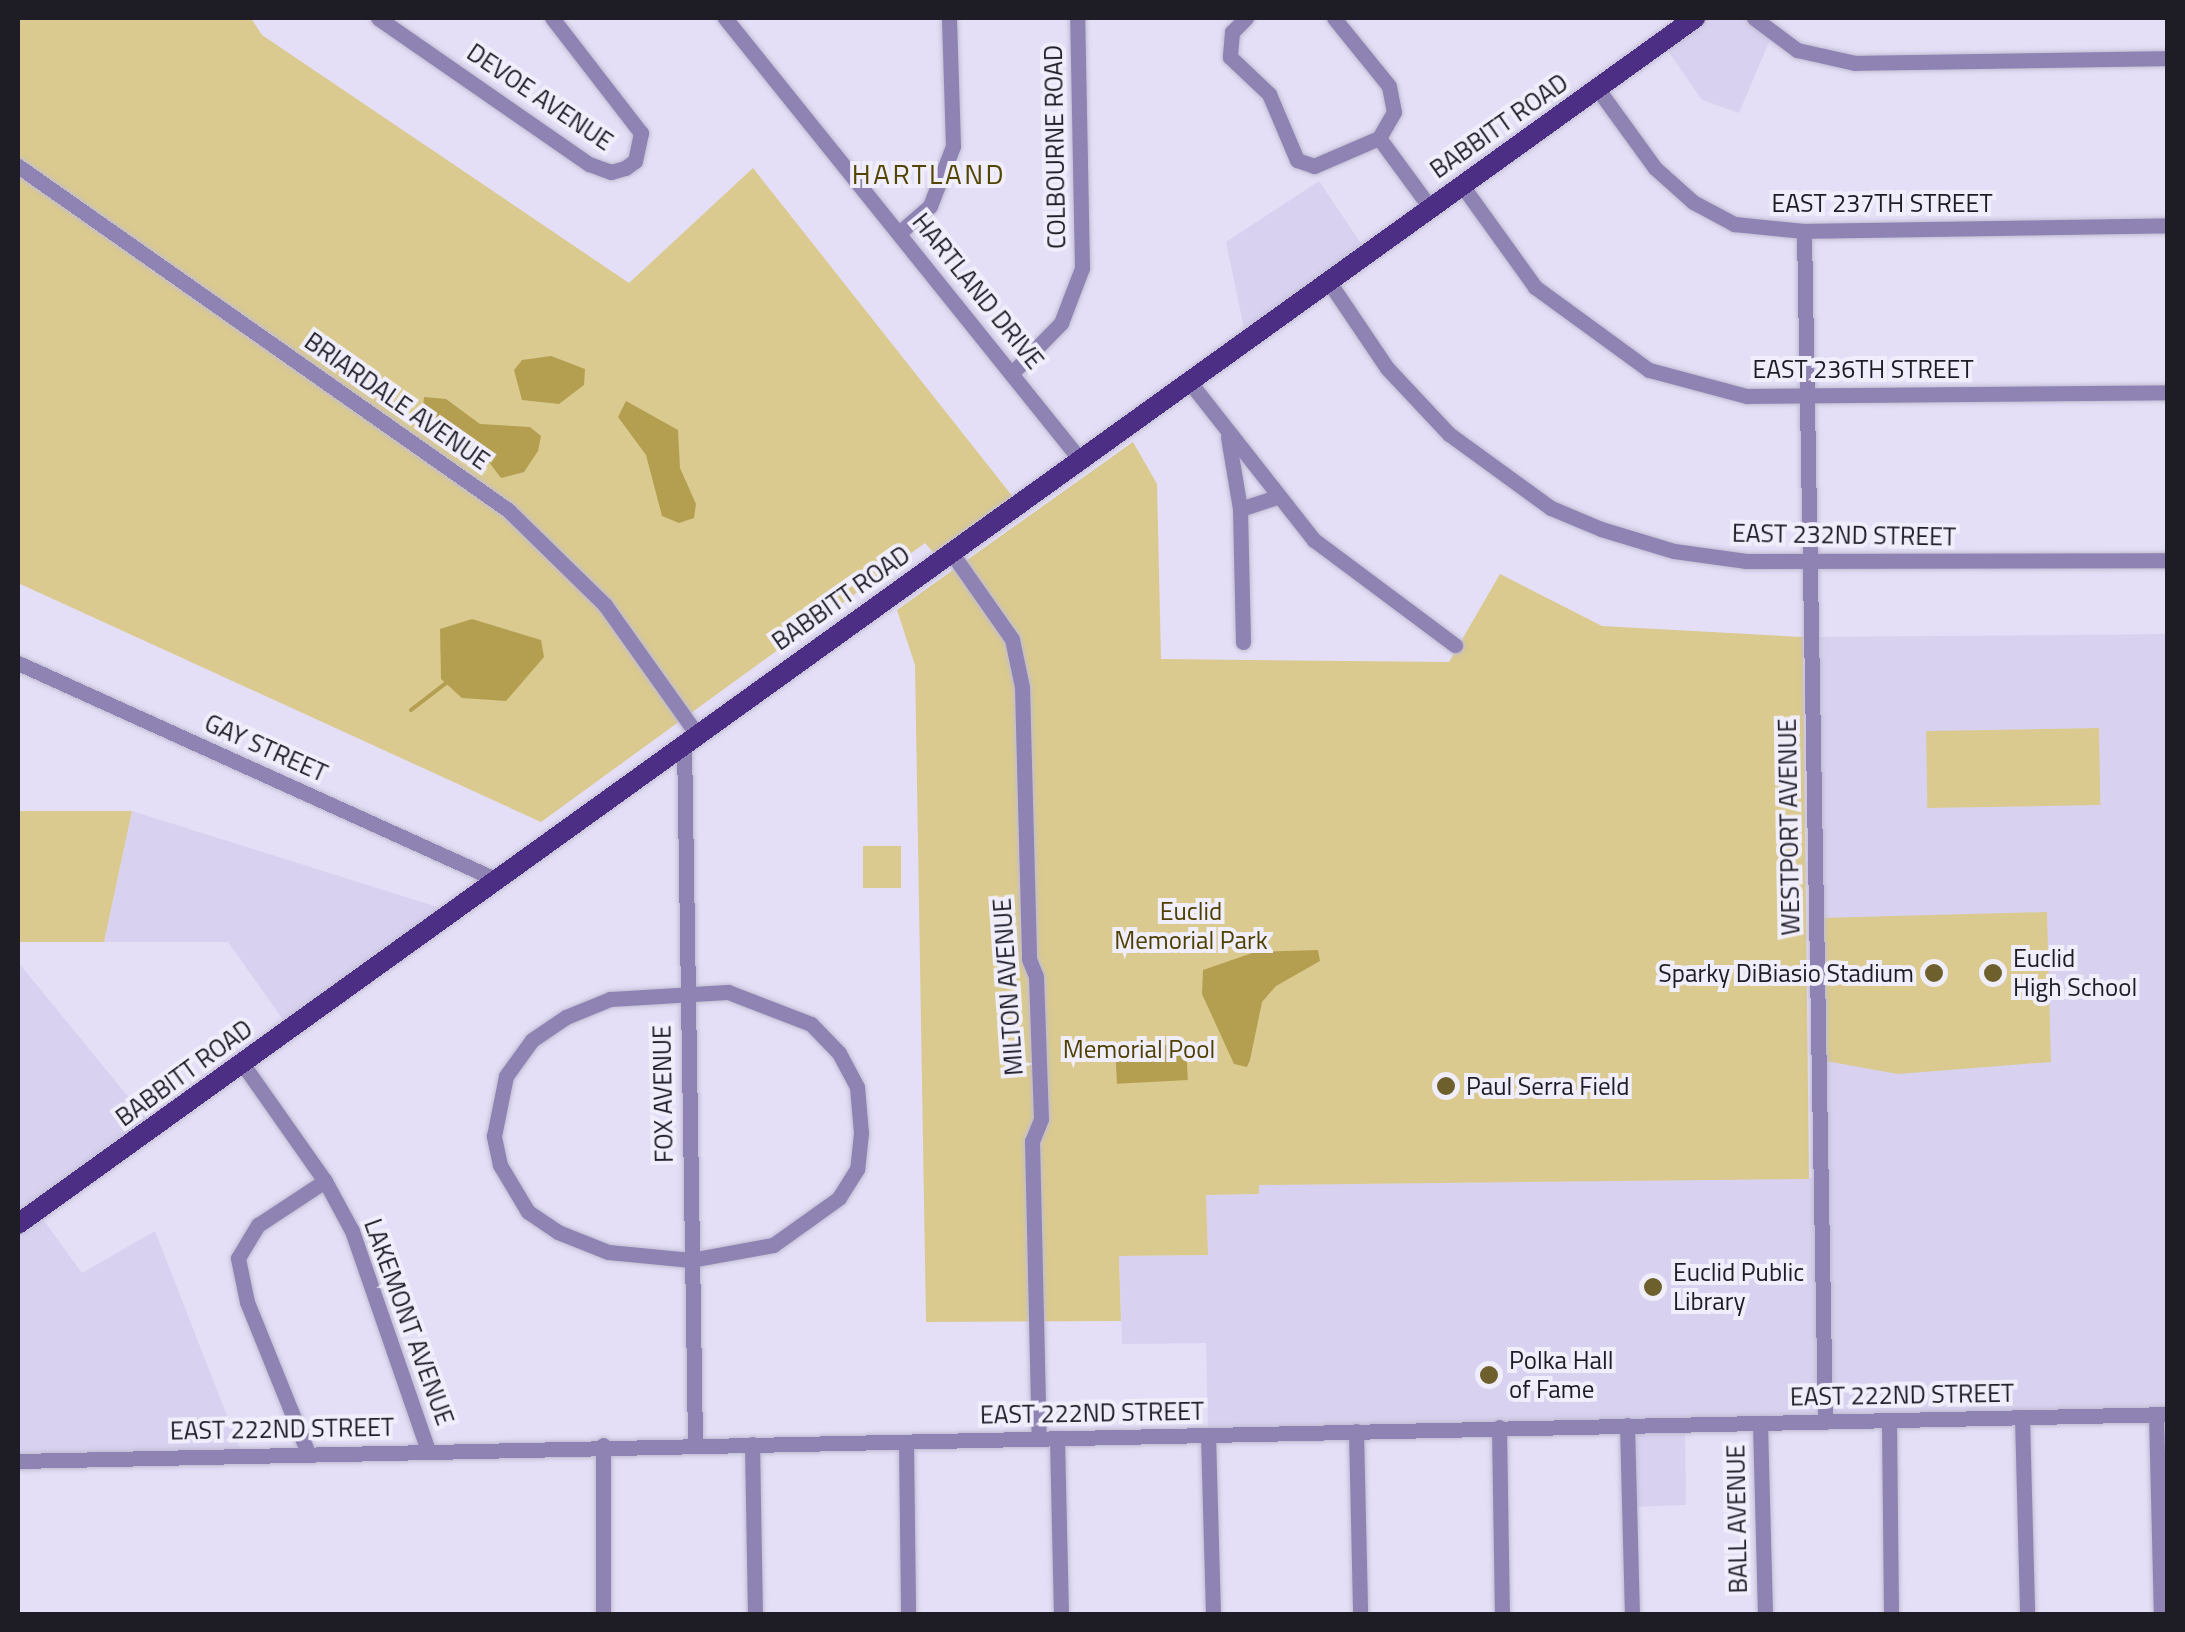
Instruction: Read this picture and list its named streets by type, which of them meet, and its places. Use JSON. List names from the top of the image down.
{
  "streets": {
    "main road": ["BABBITT ROAD"],
    "street": [
      "DEVOE AVENUE",
      "COLBOURNE ROAD",
      "EAST 237TH STREET",
      "HARTLAND DRIVE",
      "EAST 236TH STREET",
      "BRIARDALE AVENUE",
      "EAST 232ND STREET",
      "GAY STREET",
      "WESTPORT AVENUE",
      "MILTON AVENUE",
      "FOX AVENUE",
      "LAKEMONT AVENUE",
      "EAST 222ND STREET",
      "BALL AVENUE"
    ]
  },
  "crossings": [
    ["BABBITT ROAD", "EAST 237TH STREET"],
    ["BABBITT ROAD", "HARTLAND DRIVE"],
    ["BABBITT ROAD", "EAST 236TH STREET"],
    ["BABBITT ROAD", "BRIARDALE AVENUE"],
    ["BABBITT ROAD", "EAST 232ND STREET"],
    ["BABBITT ROAD", "GAY STREET"],
    ["BABBITT ROAD", "MILTON AVENUE"],
    ["BABBITT ROAD", "FOX AVENUE"],
    ["BABBITT ROAD", "LAKEMONT AVENUE"],
    ["COLBOURNE ROAD", "HARTLAND DRIVE"],
    ["EAST 237TH STREET", "WESTPORT AVENUE"],
    ["EAST 236TH STREET", "WESTPORT AVENUE"],
    ["BRIARDALE AVENUE", "FOX AVENUE"],
    ["EAST 232ND STREET", "WESTPORT AVENUE"],
    ["WESTPORT AVENUE", "EAST 222ND STREET"],
    ["MILTON AVENUE", "EAST 222ND STREET"],
    ["FOX AVENUE", "EAST 222ND STREET"],
    ["LAKEMONT AVENUE", "EAST 222ND STREET"],
    ["EAST 222ND STREET", "BALL AVENUE"]
  ],
  "districts": ["HARTLAND"],
  "parks": ["Euclid Memorial Park", "Memorial Pool"],
  "places": [
    "Sparky DiBiasio Stadium",
    "Euclid High School",
    "Paul Serra Field",
    "Euclid Public Library",
    "Polka Hall of Fame"
  ]
}
